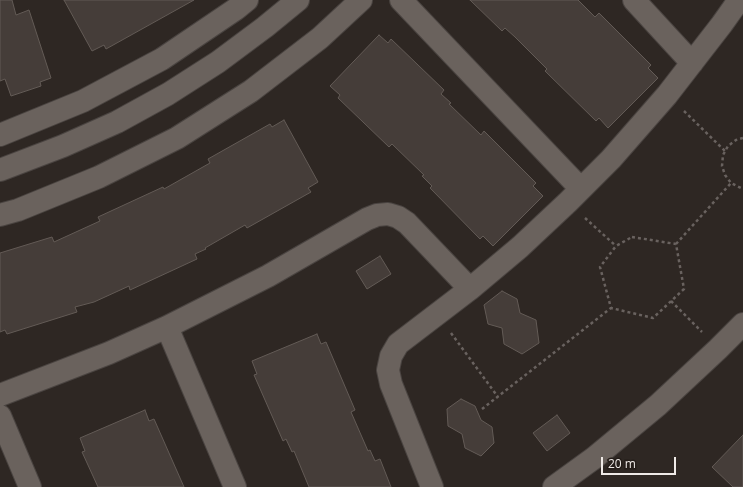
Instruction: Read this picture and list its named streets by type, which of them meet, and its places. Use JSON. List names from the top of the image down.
{
  "scale_bar": "20 m"
}
